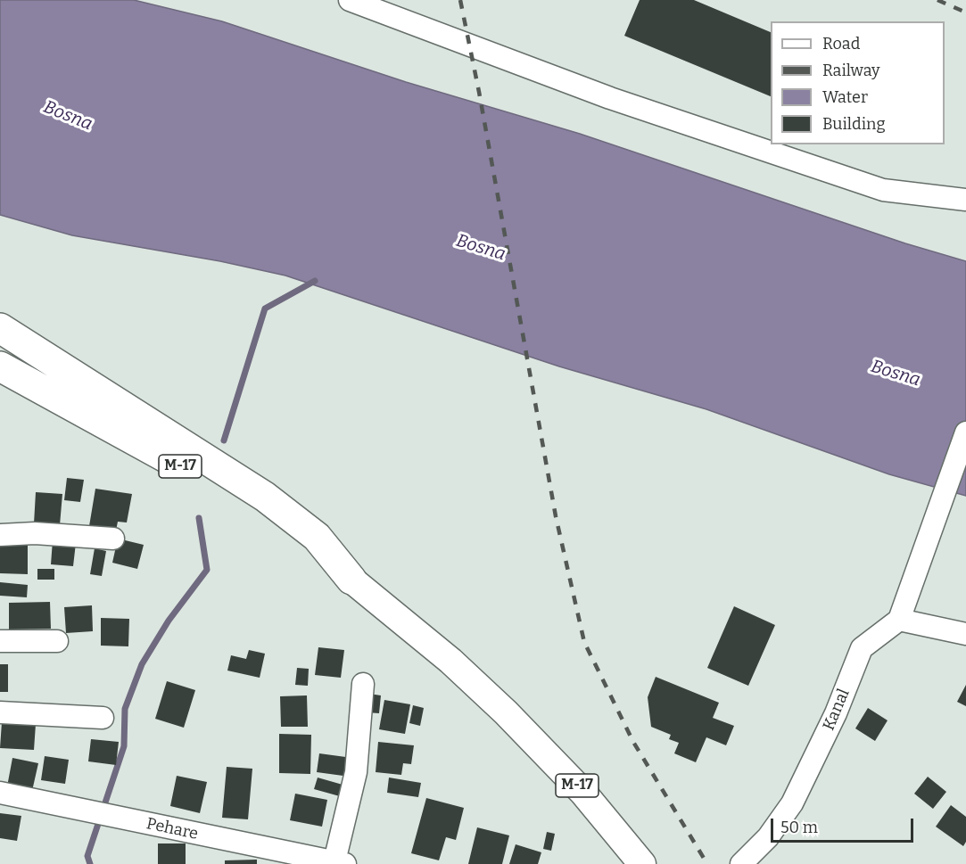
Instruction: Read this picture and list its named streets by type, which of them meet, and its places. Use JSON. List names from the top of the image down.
{
  "streets": {
    "highway": ["M-17"],
    "street": ["Kanal", "Pehare"]
  },
  "water": ["Bosna"],
  "legend": [
    "Road",
    "Railway",
    "Water",
    "Building"
  ],
  "scale_bar": "50 m"
}
